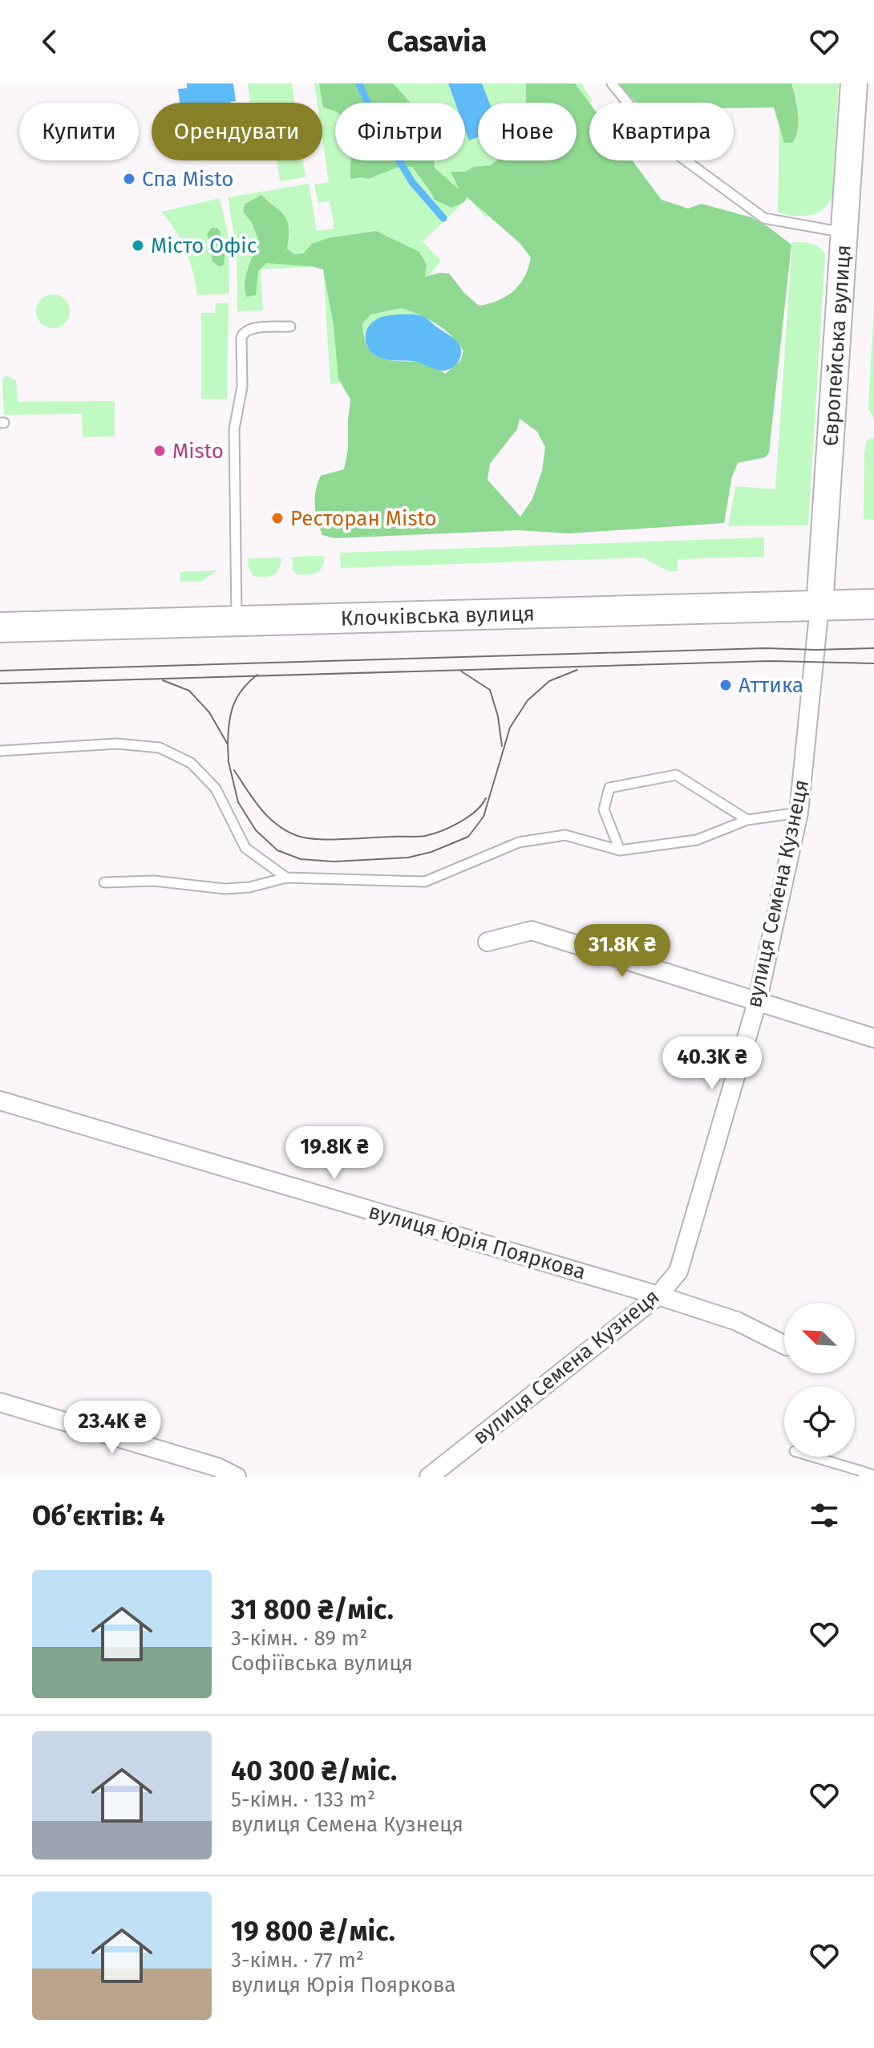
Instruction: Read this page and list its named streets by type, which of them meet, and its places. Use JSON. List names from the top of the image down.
{
  "streets": {
    "main road": ["Європейська вулиця", "Клочківська вулиця"],
    "street": ["вулиця Семена Кузнеця", "вулиця Юрія Пояркова"]
  },
  "crossings": [
    ["Європейська вулиця", "Клочківська вулиця"],
    ["Європейська вулиця", "вулиця Семена Кузнеця"],
    ["Клочківська вулиця", "вулиця Семена Кузнеця"],
    ["вулиця Семена Кузнеця", "вулиця Юрія Пояркова"]
  ],
  "places": [
    "Спа Misto",
    "Місто Офіс",
    "Misto",
    "Ресторан Misto",
    "Аттика"
  ],
  "north": "top left",
  "page": {
    "header": "Casavia",
    "chip": [
      "Купити",
      "Орендувати",
      "Фільтри",
      "Нове",
      "Квартира"
    ],
    "price": [
      "31.8K ₴",
      "40.3K ₴",
      "19.8K ₴",
      "23.4K ₴"
    ],
    "heading": "Об’єктів: 4",
    "list": [
      {
        "name": "31 800 ₴/міс.",
        "note": "3-кімн. · 89 m² · Софіївська вулиця"
      },
      {
        "name": "40 300 ₴/міс.",
        "note": "5-кімн. · 133 m² · вулиця Семена Кузнеця"
      },
      {
        "name": "19 800 ₴/міс.",
        "note": "3-кімн. · 77 m² · вулиця Юрія Пояркова"
      }
    ]
  }
}
